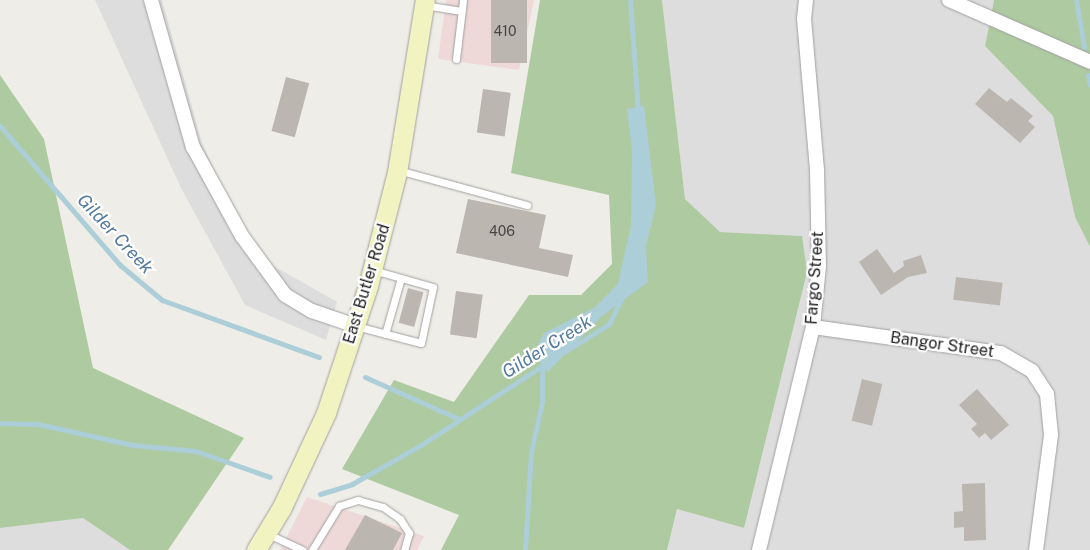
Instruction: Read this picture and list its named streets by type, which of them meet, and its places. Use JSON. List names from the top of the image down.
{
  "streets": {
    "main road": ["East Butler Road"],
    "street": ["Fargo Street", "Bangor Street"]
  },
  "crossings": [
    ["Fargo Street", "Bangor Street"]
  ],
  "water": ["Gilder Creek"],
  "house_numbers": ["410", "406"]
}
